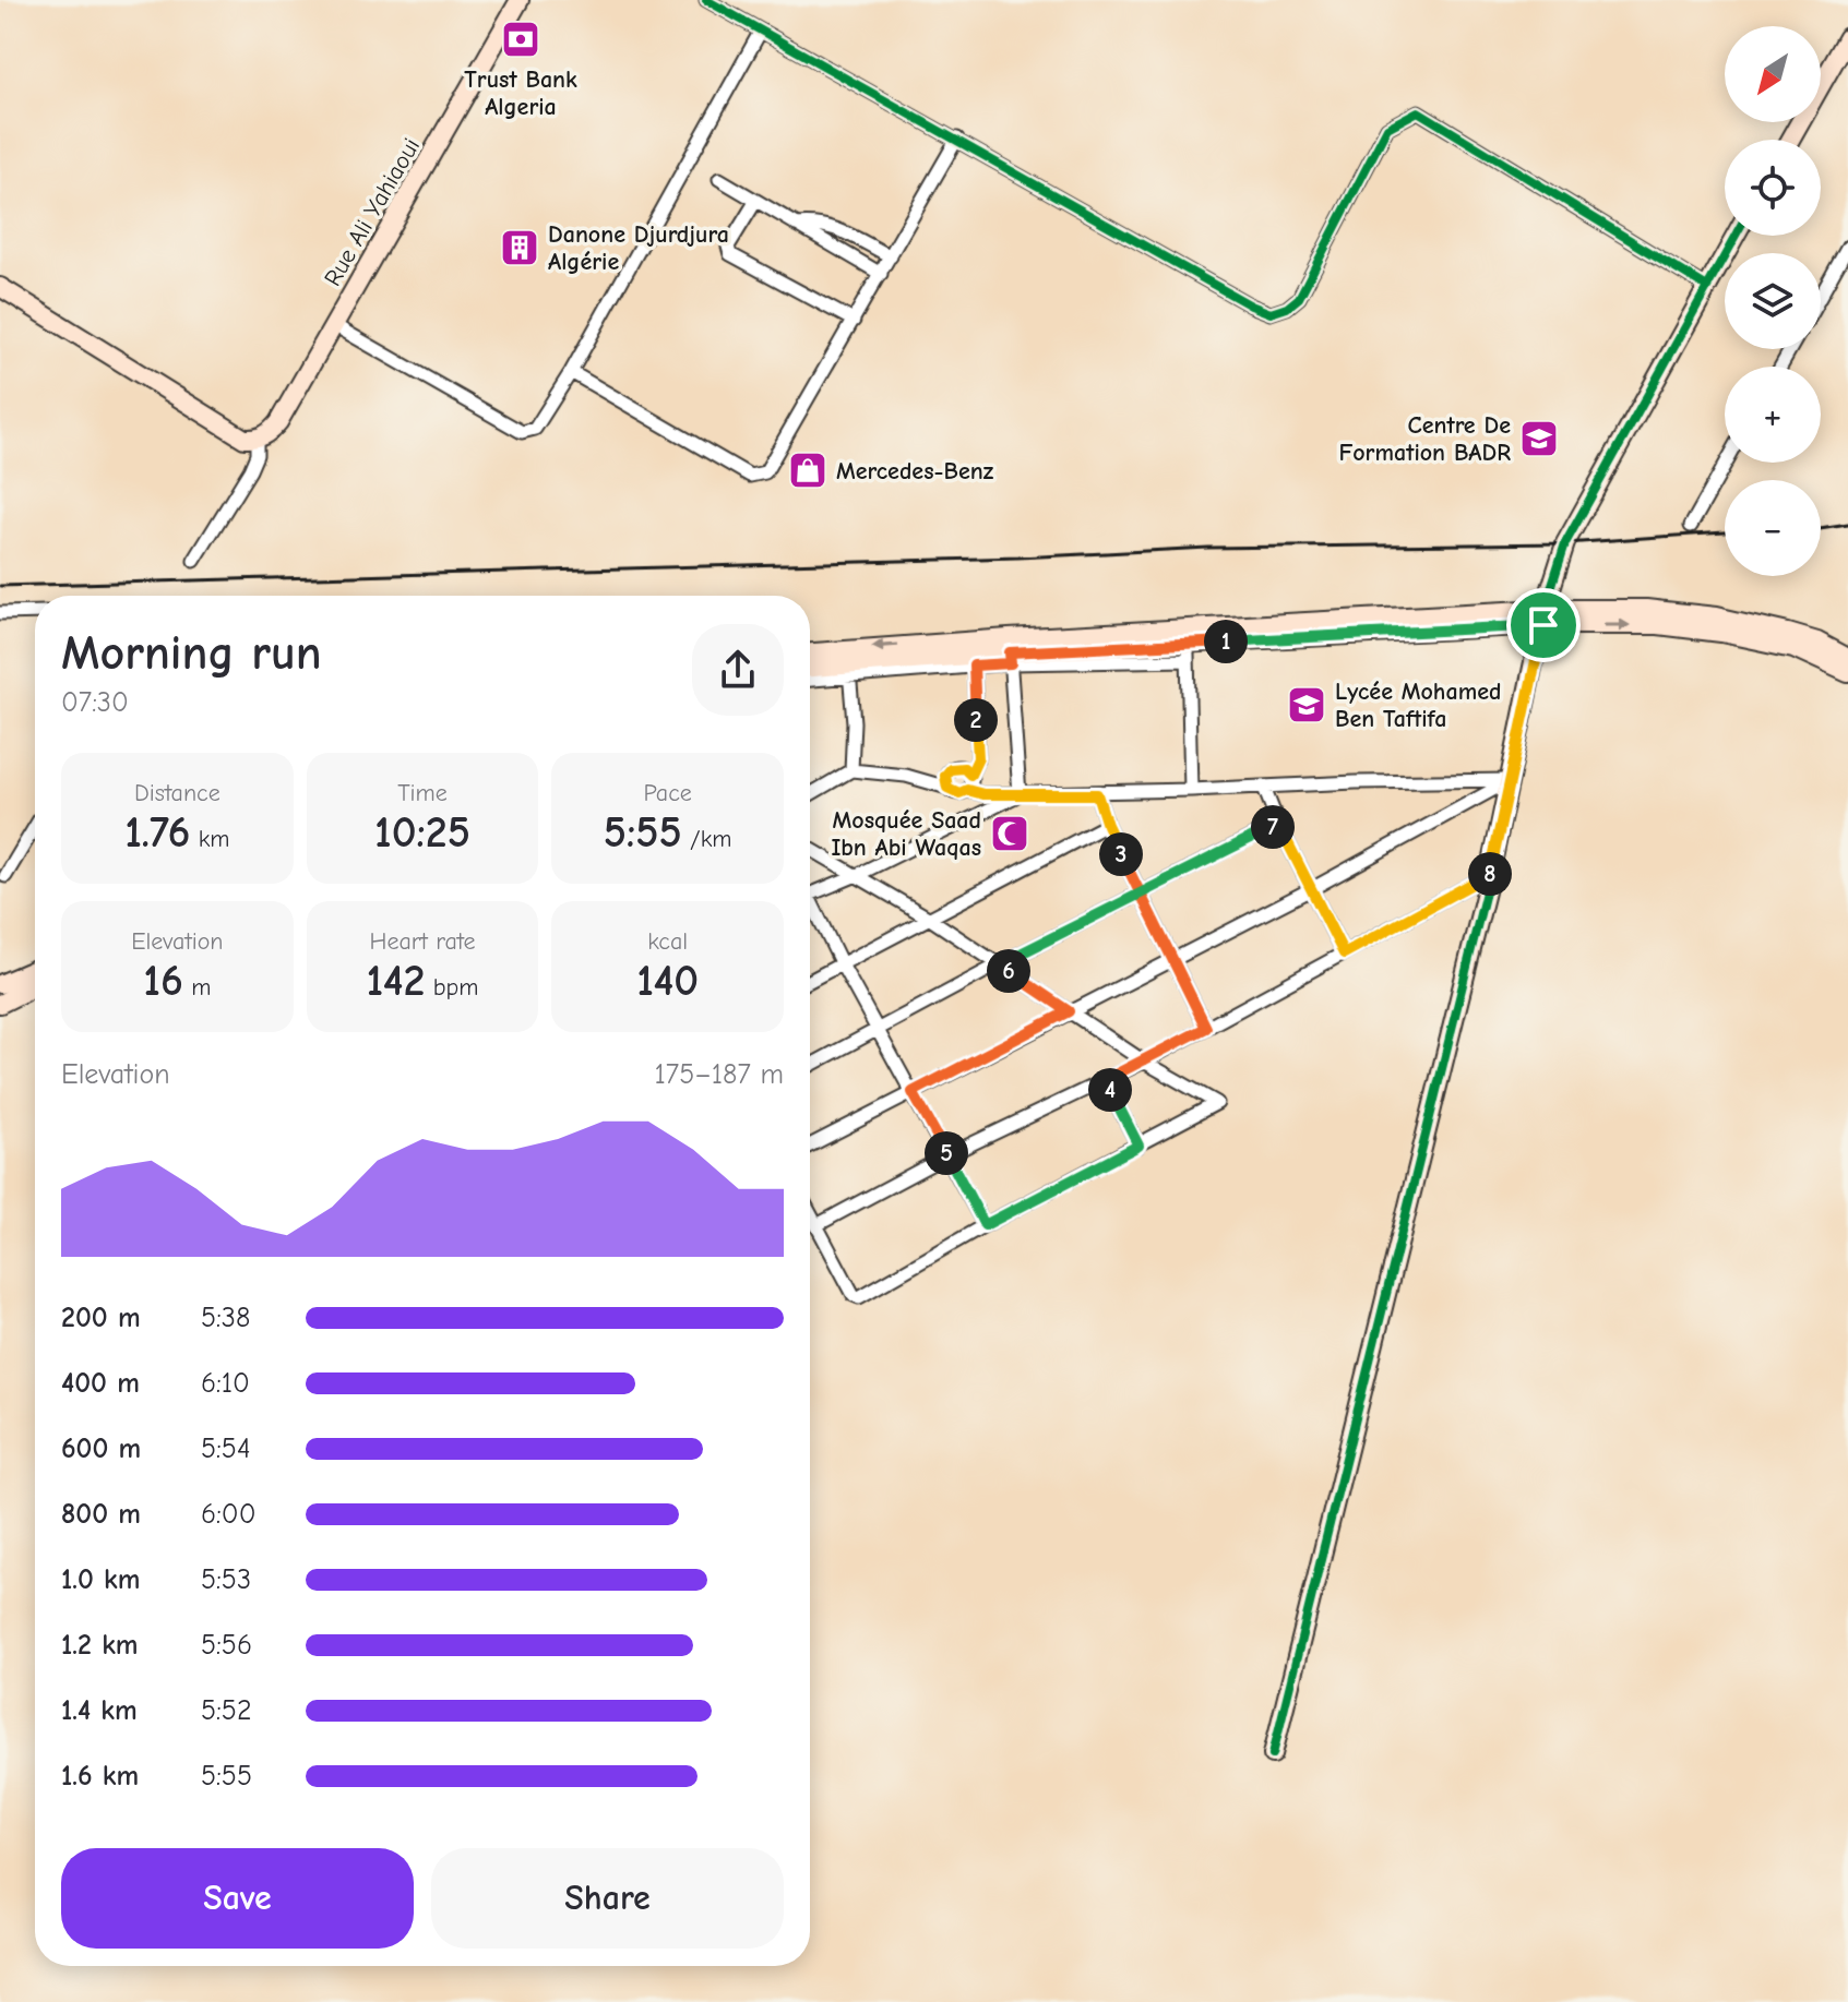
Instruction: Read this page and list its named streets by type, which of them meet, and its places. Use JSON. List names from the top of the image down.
{
  "streets": {
    "main road": ["Rue Ali Yahiaoui"]
  },
  "places": {
    "bank": ["Trust Bank Algeria"],
    "building": ["Danone Djurdjura Algérie"],
    "school or university": ["Centre De Formation BADR", "Lycée Mohamed Ben Taftifa"],
    "shop": ["Mercedes-Benz"],
    "mosque": ["Mosquée Saad Ibn Abi Waqas"]
  },
  "north": "bottom left",
  "page": {
    "map_buttons": ["+", "−"],
    "heading": ["Morning run", "07:30"],
    "pins": [
      "1",
      "2",
      "7",
      "3",
      "8",
      "6",
      "4",
      "5"
    ],
    "stats": [
      ["Distance", "1.76 km"],
      ["Time", "10:25"],
      ["Pace", "5:55 /km"],
      ["Elevation", "16 m"],
      ["Heart rate", "142 bpm"],
      ["kcal", "140"]
    ],
    "chart": ["Elevation", "175–187 m"],
    "list": [
      {
        "name": "200 m",
        "note": "5:38"
      },
      {
        "name": "400 m",
        "note": "6:10"
      },
      {
        "name": "600 m",
        "note": "5:54"
      },
      {
        "name": "800 m",
        "note": "6:00"
      },
      {
        "name": "1.0 km",
        "note": "5:53"
      },
      {
        "name": "1.2 km",
        "note": "5:56"
      },
      {
        "name": "1.4 km",
        "note": "5:52"
      },
      {
        "name": "1.6 km",
        "note": "5:55"
      }
    ],
    "buttons": ["Save", "Share"]
  }
}
